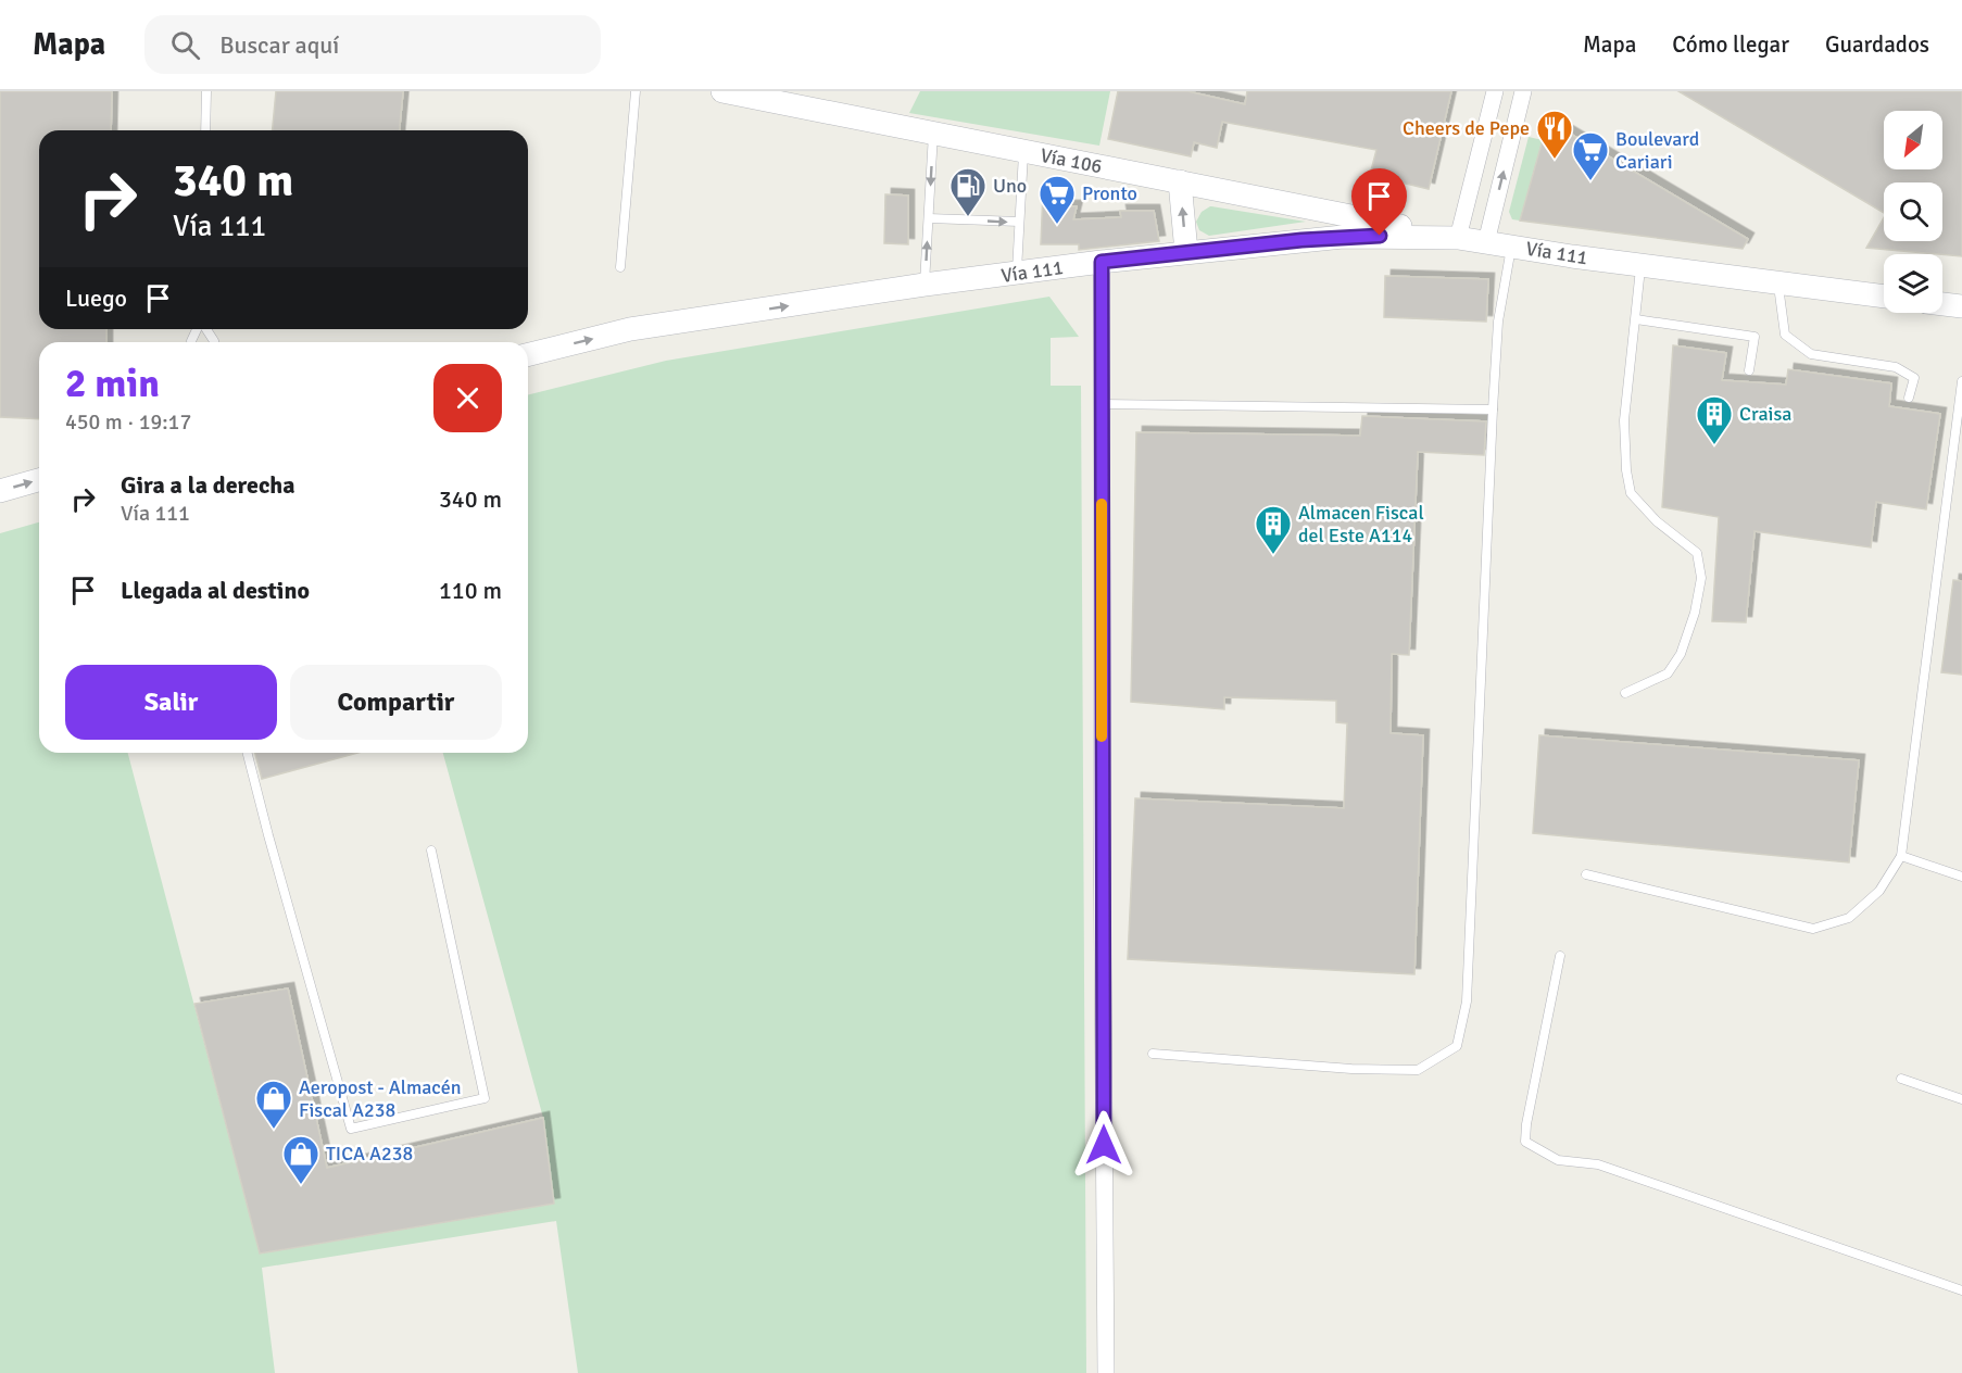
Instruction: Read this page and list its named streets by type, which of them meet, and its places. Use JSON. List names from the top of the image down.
{
  "streets": {
    "main road": ["Vía 106", "Vía 111"]
  },
  "crossings": [
    ["Vía 106", "Vía 111"]
  ],
  "places": {
    "restaurant": ["Cheers de Pepe"],
    "supermarket": ["Boulevard Cariari", "Pronto"],
    "fuel station": ["Uno"],
    "building": ["Craisa", "Almacen Fiscal del Este A114"],
    "shop": ["Aeropost - Almacén Fiscal A238", "TICA A238"]
  },
  "north": "bottom left",
  "page": {
    "header": "Mapa",
    "search": "Buscar aquí",
    "nav": ["Mapa", "Cómo llegar", "Guardados"],
    "turn": ["340 m", "Vía 111"],
    "then": "Luego",
    "heading": ["2 min", "450 m · 19:17"],
    "list": [
      {
        "name": "Gira a la derecha",
        "note": "Vía 111",
        "value": "340 m"
      },
      {
        "name": "Llegada al destino",
        "value": "110 m"
      }
    ],
    "buttons": ["Salir", "Compartir"]
  }
}
